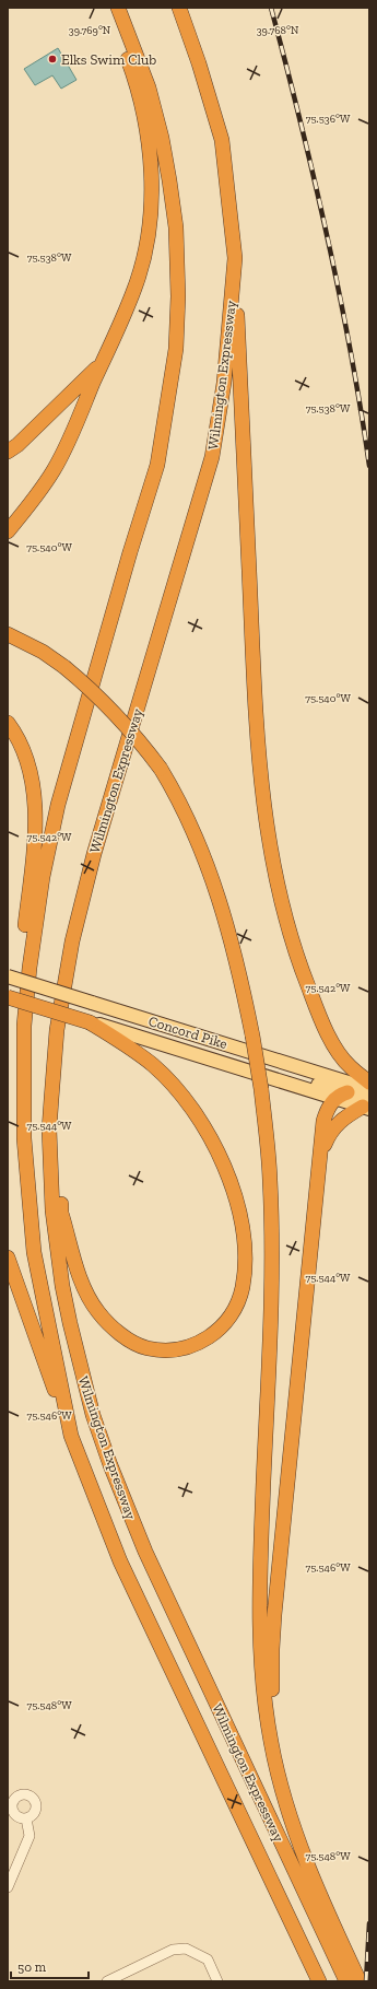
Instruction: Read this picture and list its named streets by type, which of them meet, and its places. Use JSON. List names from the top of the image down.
{
  "streets": {
    "highway": ["Wilmington Expressway", "Concord Pike"]
  },
  "places": ["Elks Swim Club"],
  "scale_bar": "50 m",
  "coordinates": [
    "39.769°N",
    "39.768°N",
    "75.536°W",
    "75.538°W",
    "75.540°W",
    "75.542°W",
    "75.544°W",
    "75.546°W",
    "75.548°W"
  ]
}
